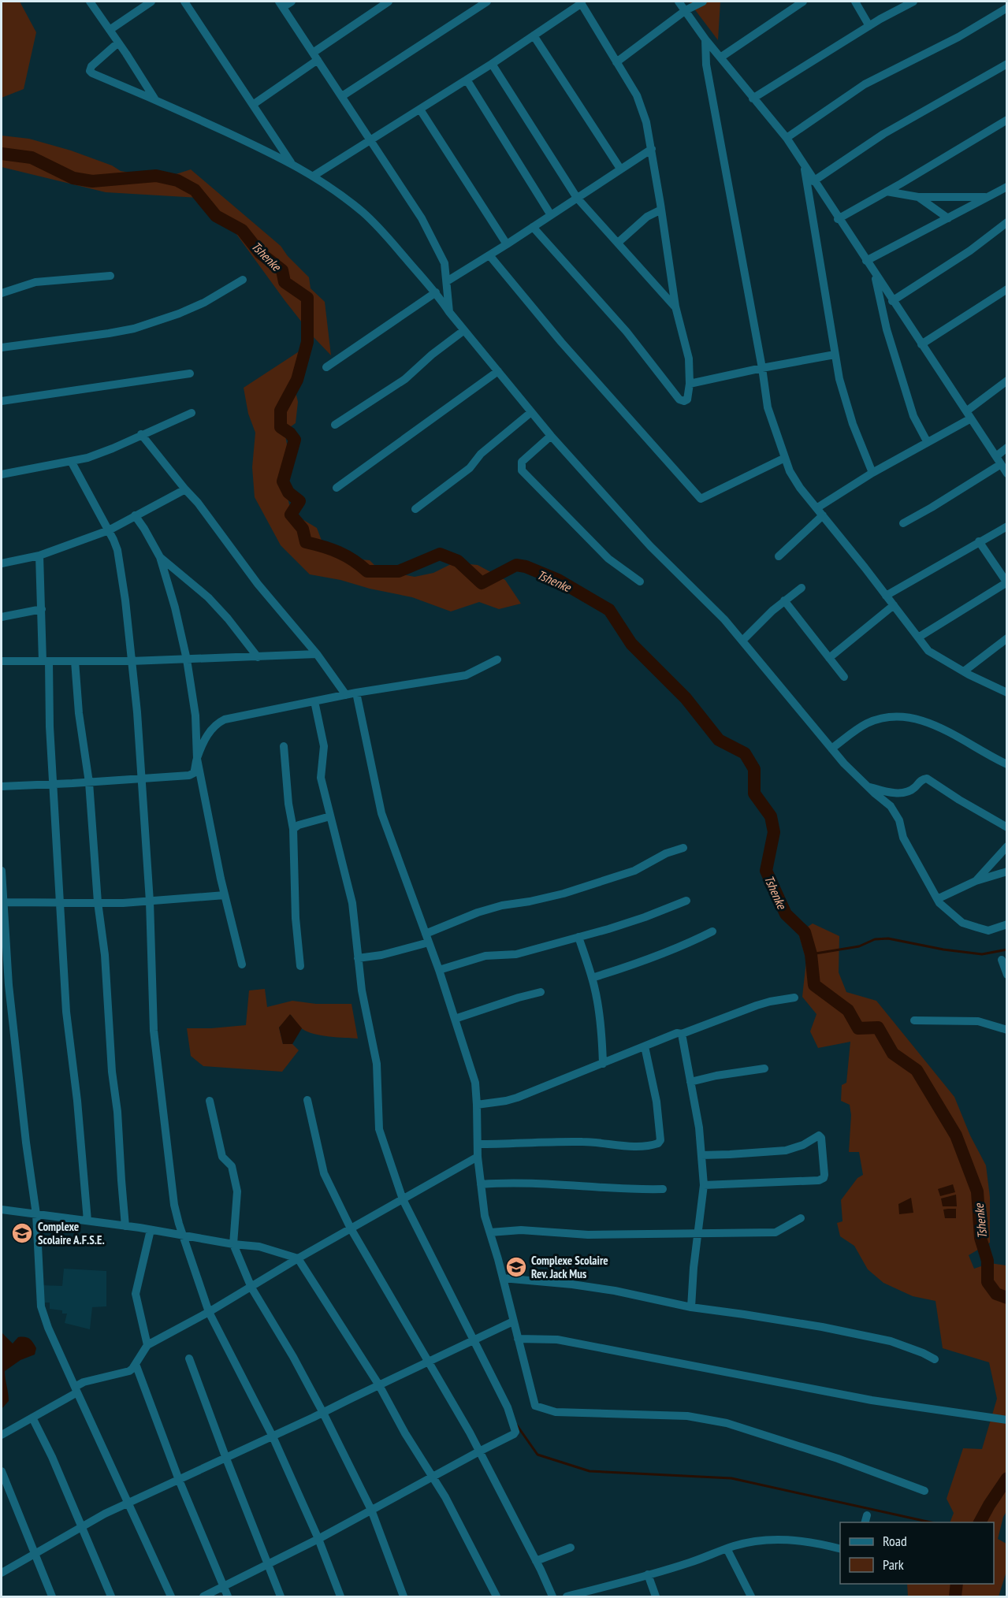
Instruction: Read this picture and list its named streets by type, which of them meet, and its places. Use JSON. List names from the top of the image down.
{
  "water": ["Tshenke"],
  "places": {
    "school or university": ["Complexe Scolaire A.F.S.E.", "Complexe Scolaire Rev. Jack Mus"]
  },
  "legend": ["Road", "Park"]
}
